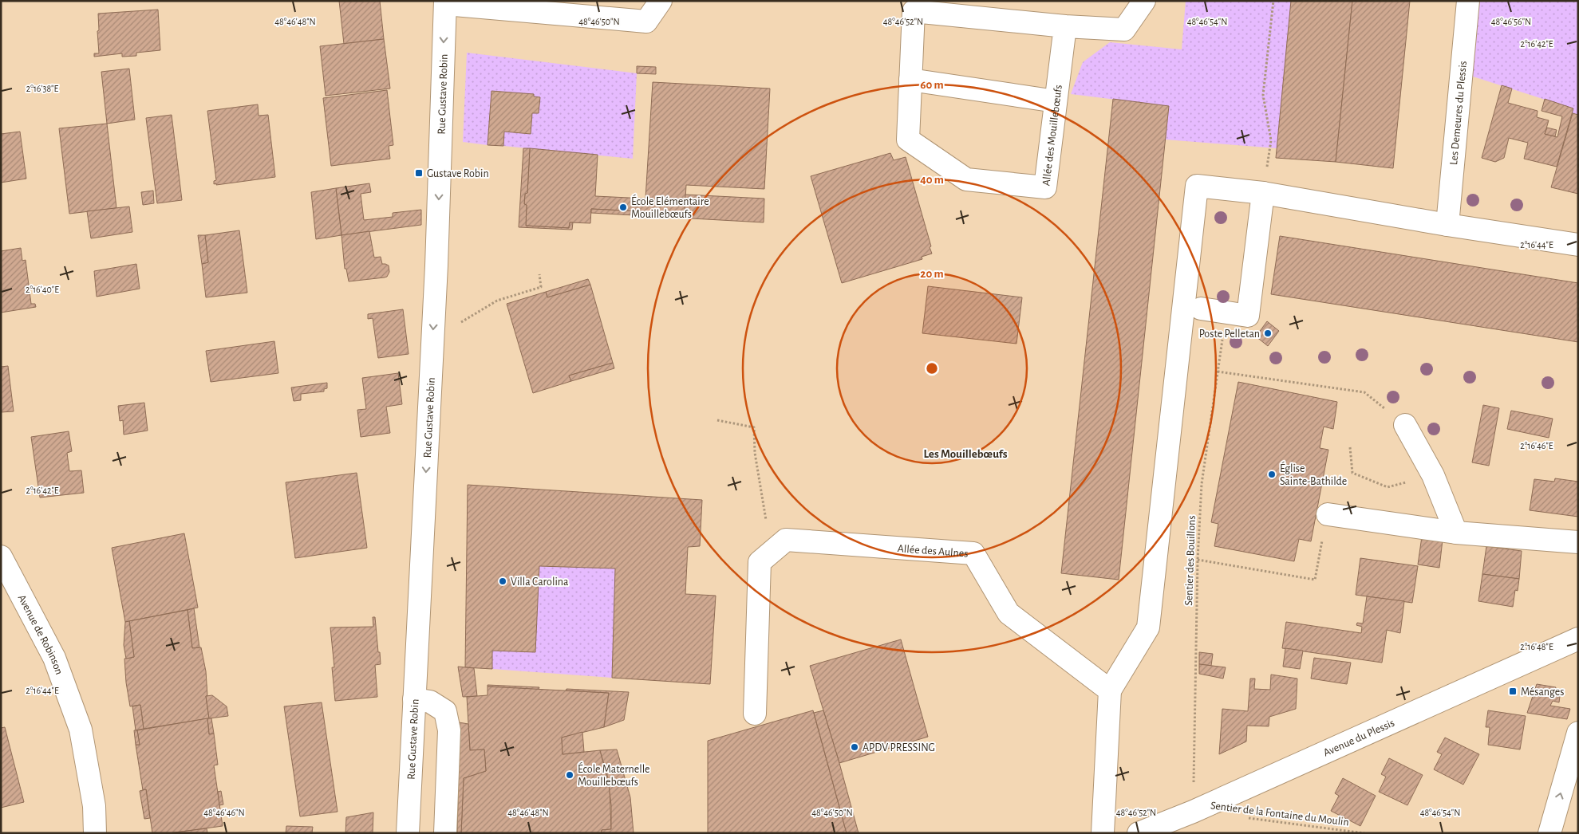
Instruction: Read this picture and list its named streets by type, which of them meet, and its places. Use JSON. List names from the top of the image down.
{
  "streets": {
    "street": [
      "Rue Gustave Robin",
      "Les Demeures du Plessis",
      "Allée des Mouillebœufs",
      "Allée des Aulnes",
      "Avenue de Robinson",
      "Avenue du Plessis"
    ],
    "path": ["Sentier des Bouillons", "Sentier de la Fontaine du Moulin"]
  },
  "crossings": [
    ["Sentier des Bouillons", "Avenue du Plessis"]
  ],
  "one_way": ["Rue Gustave Robin"],
  "districts": ["Les Mouillebœufs"],
  "places": {
    "transit": ["Gustave Robin", "Mésanges"],
    "other": [
      "École Elémentaire Mouillebœufs",
      "Poste Pelletan",
      "Église Sainte-Bathilde",
      "Villa Carolina",
      "APDV PRESSING",
      "École Maternelle Mouillebœufs"
    ]
  },
  "coordinates": [
    "48°46'48\"N",
    "48°46'50\"N",
    "48°46'52\"N",
    "48°46'54\"N",
    "48°46'56\"N",
    "2°16'42\"E",
    "2°16'38\"E",
    "2°16'44\"E",
    "2°16'40\"E",
    "2°16'46\"E",
    "2°16'48\"E",
    "48°46'46\"N"
  ],
  "rings": ["60 m", "40 m", "20 m"]
}
